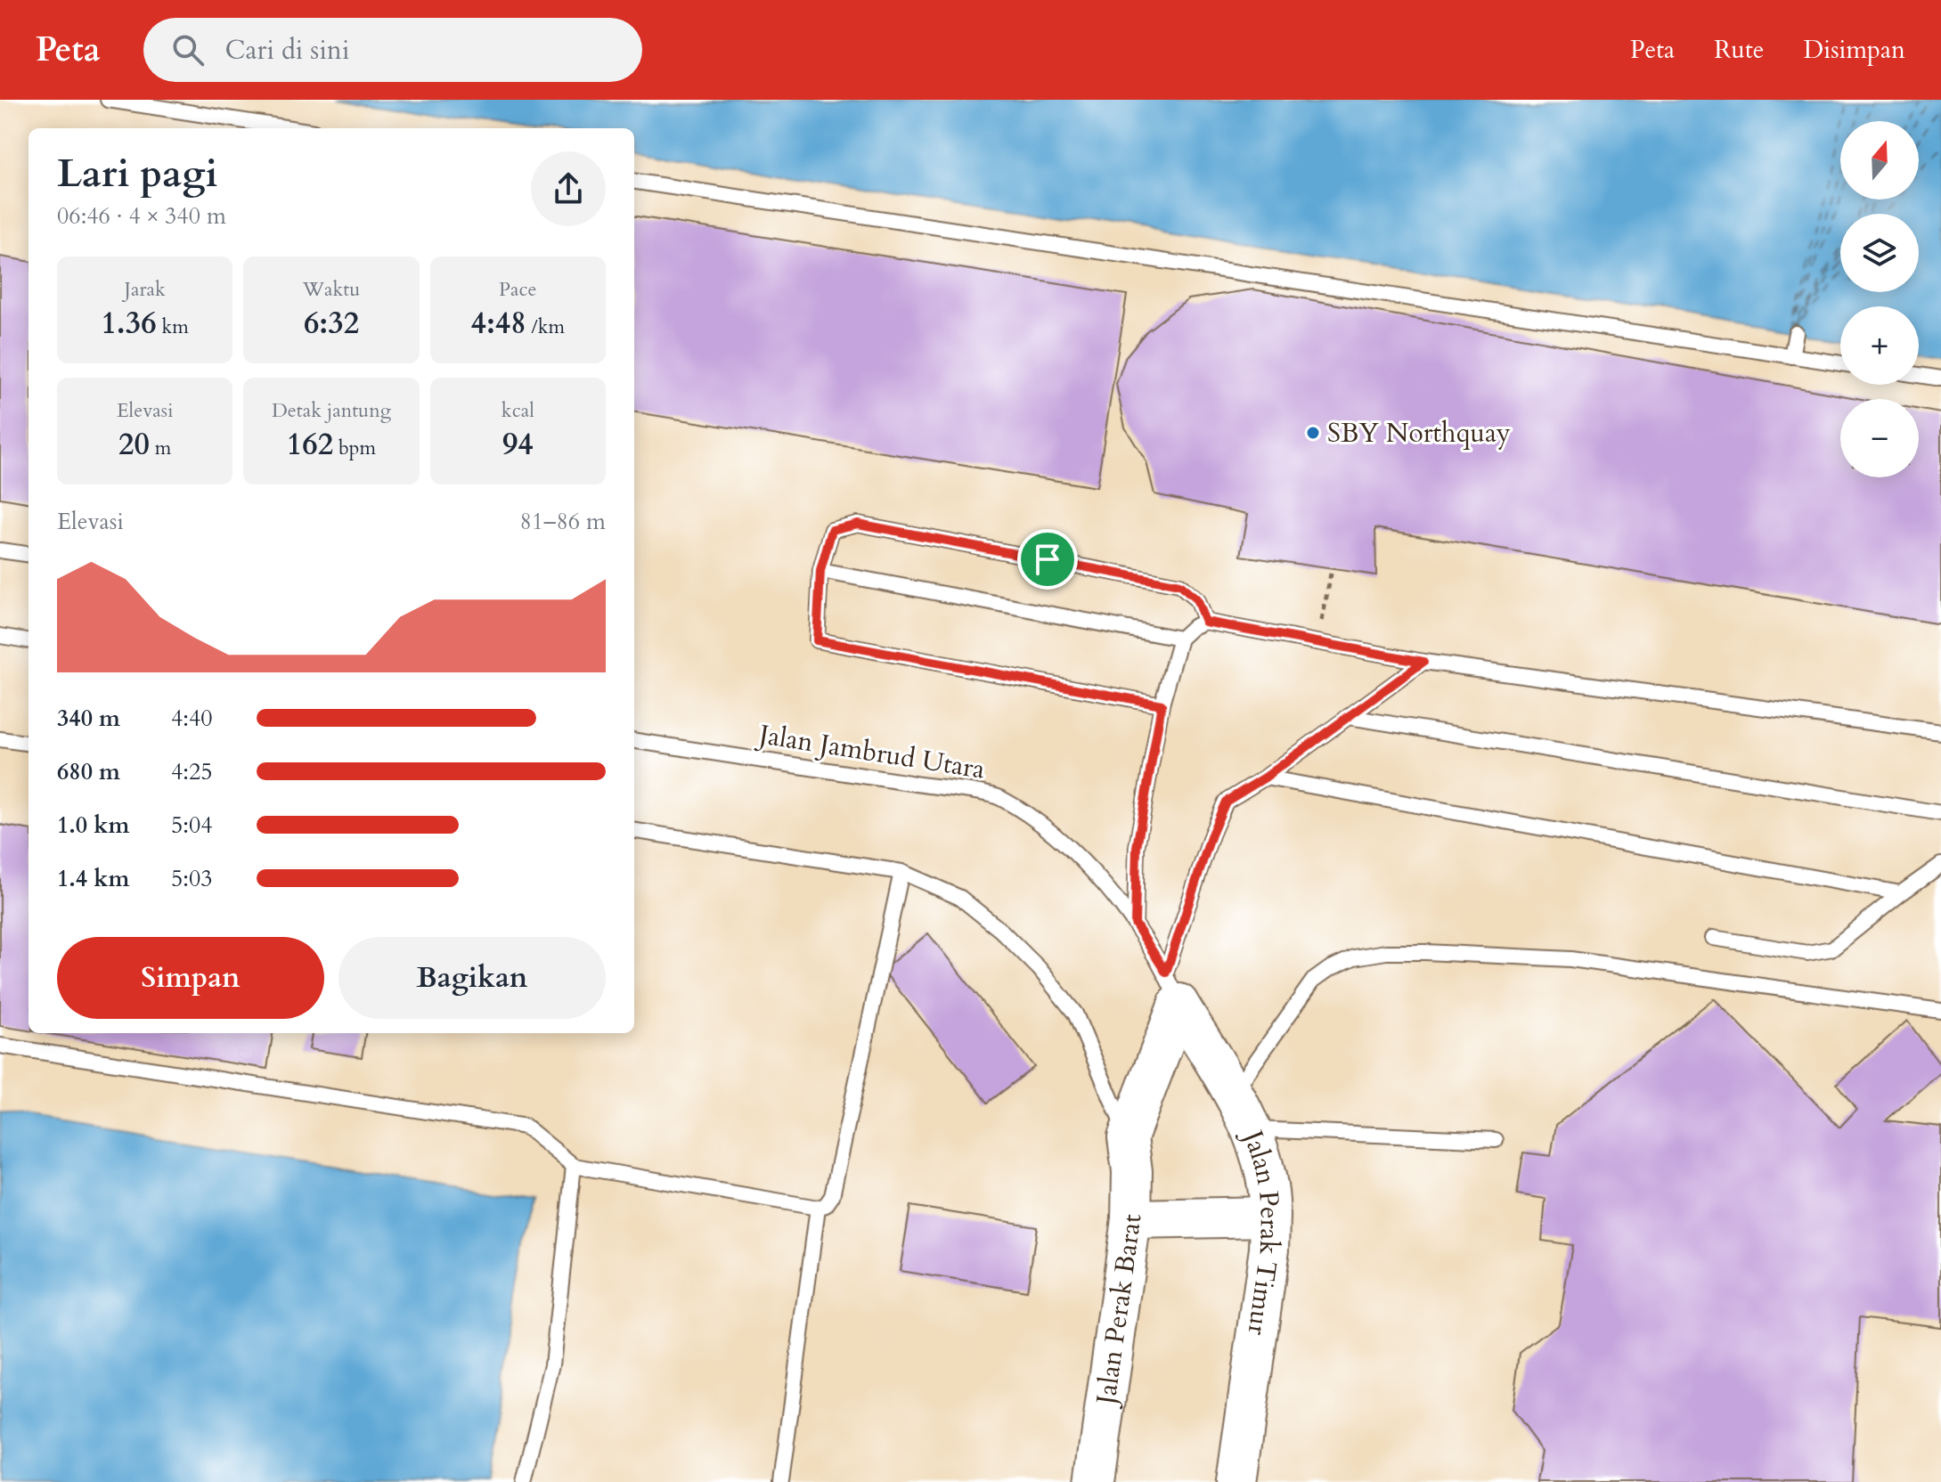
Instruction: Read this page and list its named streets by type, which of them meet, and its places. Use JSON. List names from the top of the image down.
{
  "streets": {
    "highway": ["Jalan Perak Timur", "Jalan Perak Barat"],
    "lane": ["Jalan Jambrud Utara"]
  },
  "crossings": [
    ["Jalan Jambrud Utara", "Jalan Perak Timur"]
  ],
  "places": ["SBY Northquay"],
  "north": "top",
  "page": {
    "header": "Peta",
    "search": "Cari di sini",
    "nav": ["Peta", "Rute", "Disimpan"],
    "map_buttons": ["+", "−"],
    "heading": ["Lari pagi", "06:46 · 4 × 340 m"],
    "stats": [
      ["Jarak", "1.36 km"],
      ["Waktu", "6:32"],
      ["Pace", "4:48 /km"],
      ["Elevasi", "20 m"],
      ["Detak jantung", "162 bpm"],
      ["kcal", "94"]
    ],
    "chart": ["Elevasi", "81–86 m"],
    "list": [
      {
        "name": "340 m",
        "note": "4:40"
      },
      {
        "name": "680 m",
        "note": "4:25"
      },
      {
        "name": "1.0 km",
        "note": "5:04"
      },
      {
        "name": "1.4 km",
        "note": "5:03"
      }
    ],
    "buttons": ["Simpan", "Bagikan"]
  }
}
